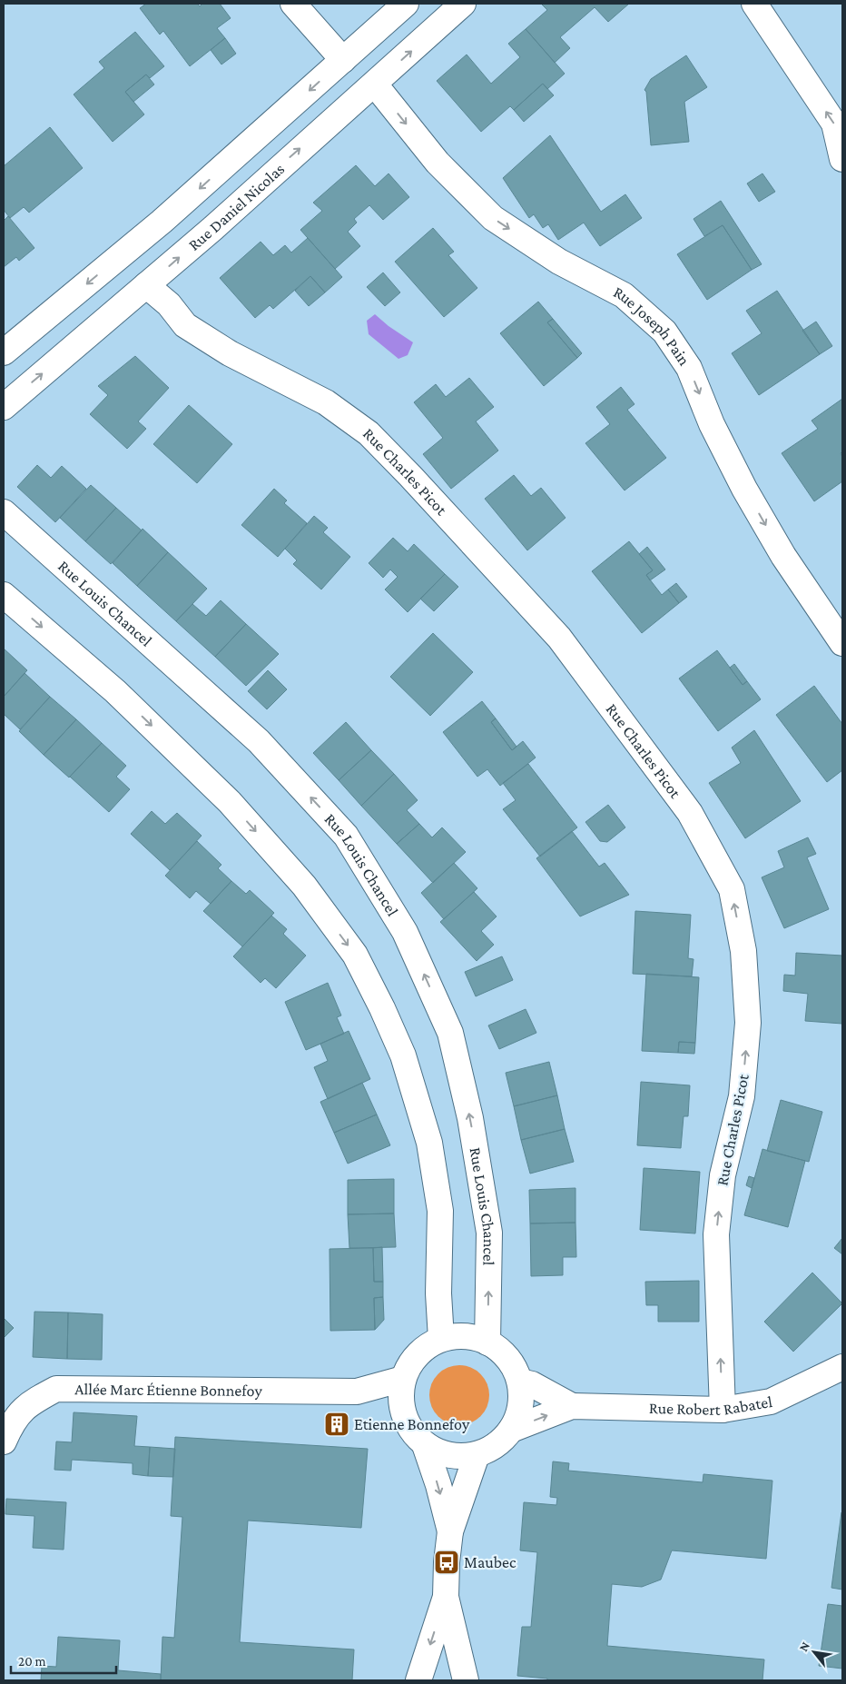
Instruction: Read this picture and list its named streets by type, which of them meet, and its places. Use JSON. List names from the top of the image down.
{
  "streets": {
    "street": [
      "Rue Daniel Nicolas",
      "Rue Joseph Pain",
      "Rue Charles Picot",
      "Rue Louis Chancel",
      "Allée Marc Étienne Bonnefoy",
      "Rue Robert Rabatel"
    ]
  },
  "crossings": [
    ["Rue Daniel Nicolas", "Rue Joseph Pain"],
    ["Rue Daniel Nicolas", "Rue Charles Picot"],
    ["Rue Charles Picot", "Rue Robert Rabatel"],
    ["Rue Louis Chancel", "Allée Marc Étienne Bonnefoy"],
    ["Rue Louis Chancel", "Rue Robert Rabatel"],
    ["Allée Marc Étienne Bonnefoy", "Rue Robert Rabatel"]
  ],
  "one_way": ["Rue Joseph Pain", "Rue Charles Picot"],
  "places": {
    "building": ["Etienne Bonnefoy"],
    "bus stop": ["Maubec"]
  },
  "scale_bar": "20 m",
  "north": "top left"
}
